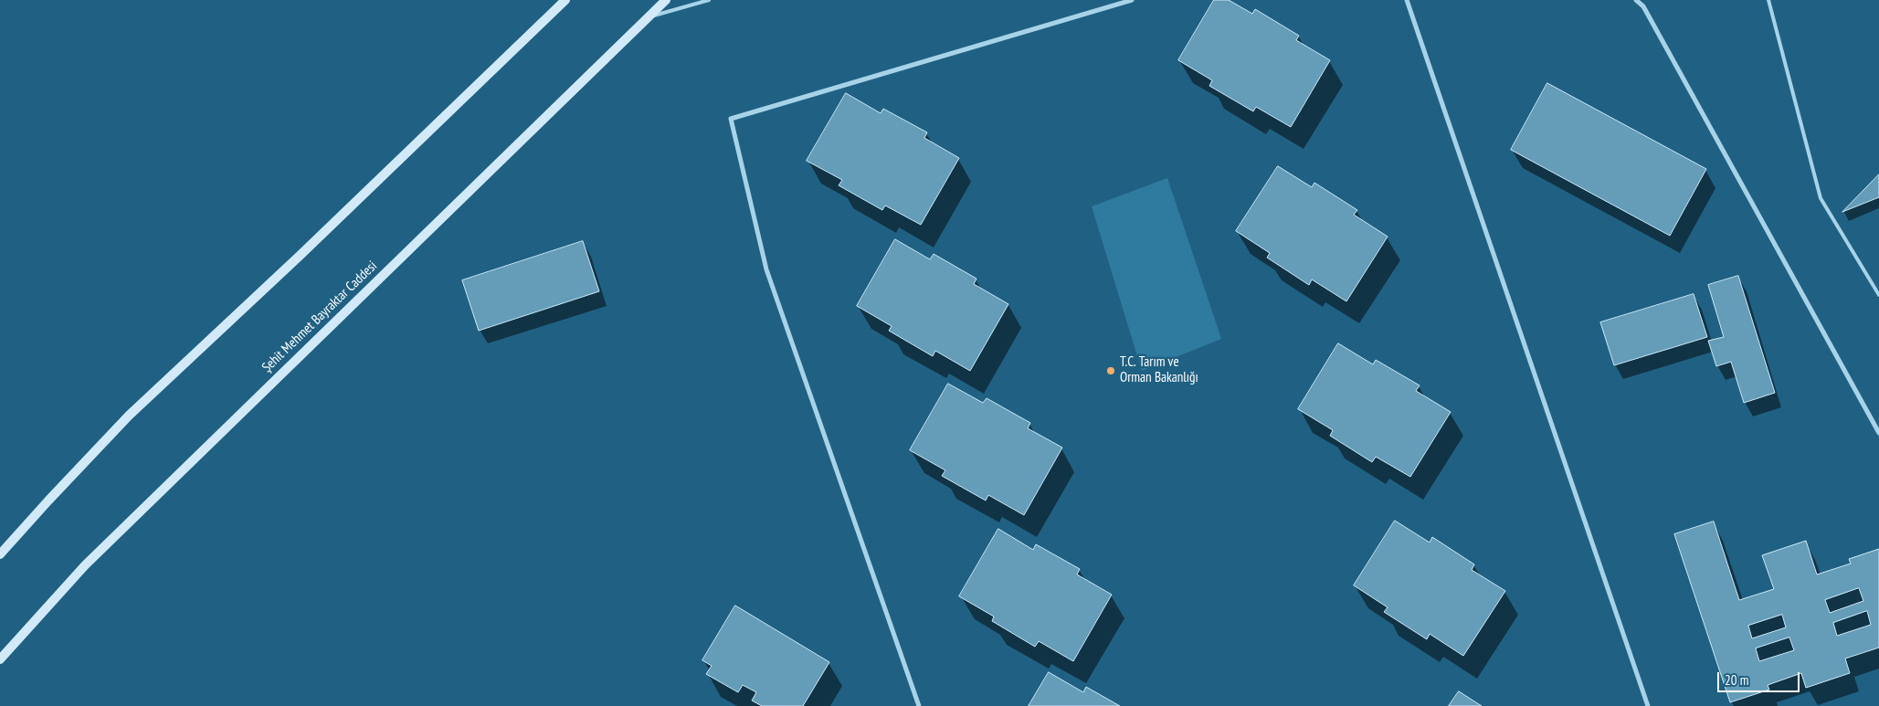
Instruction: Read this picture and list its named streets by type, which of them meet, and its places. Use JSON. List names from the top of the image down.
{
  "streets": {
    "main road": ["Şehit Mehmet Bayraktar Caddesi"]
  },
  "places": ["T.C. Tarım ve Orman Bakanlığı"],
  "scale_bar": "20 m"
}
